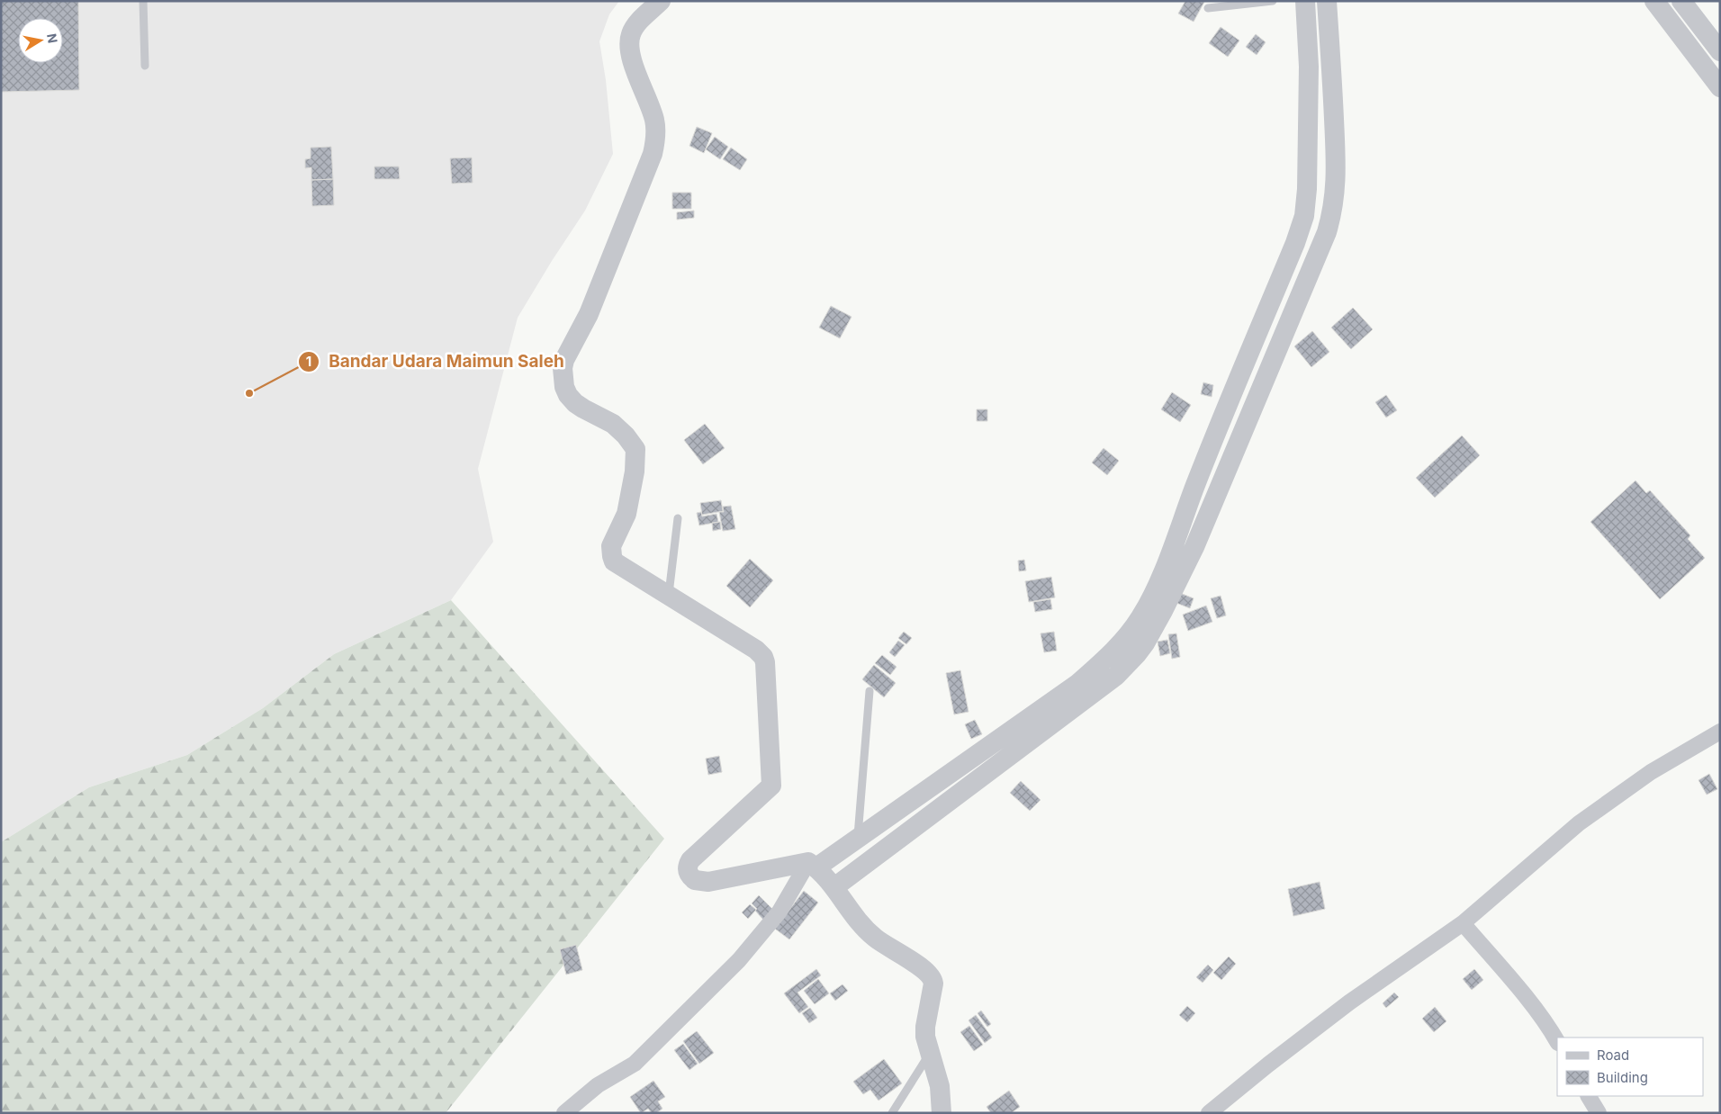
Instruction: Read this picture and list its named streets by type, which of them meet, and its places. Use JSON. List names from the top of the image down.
{
  "places": ["Bandar Udara Maimun Saleh"],
  "legend": ["Road", "Building"],
  "north": "right"
}
